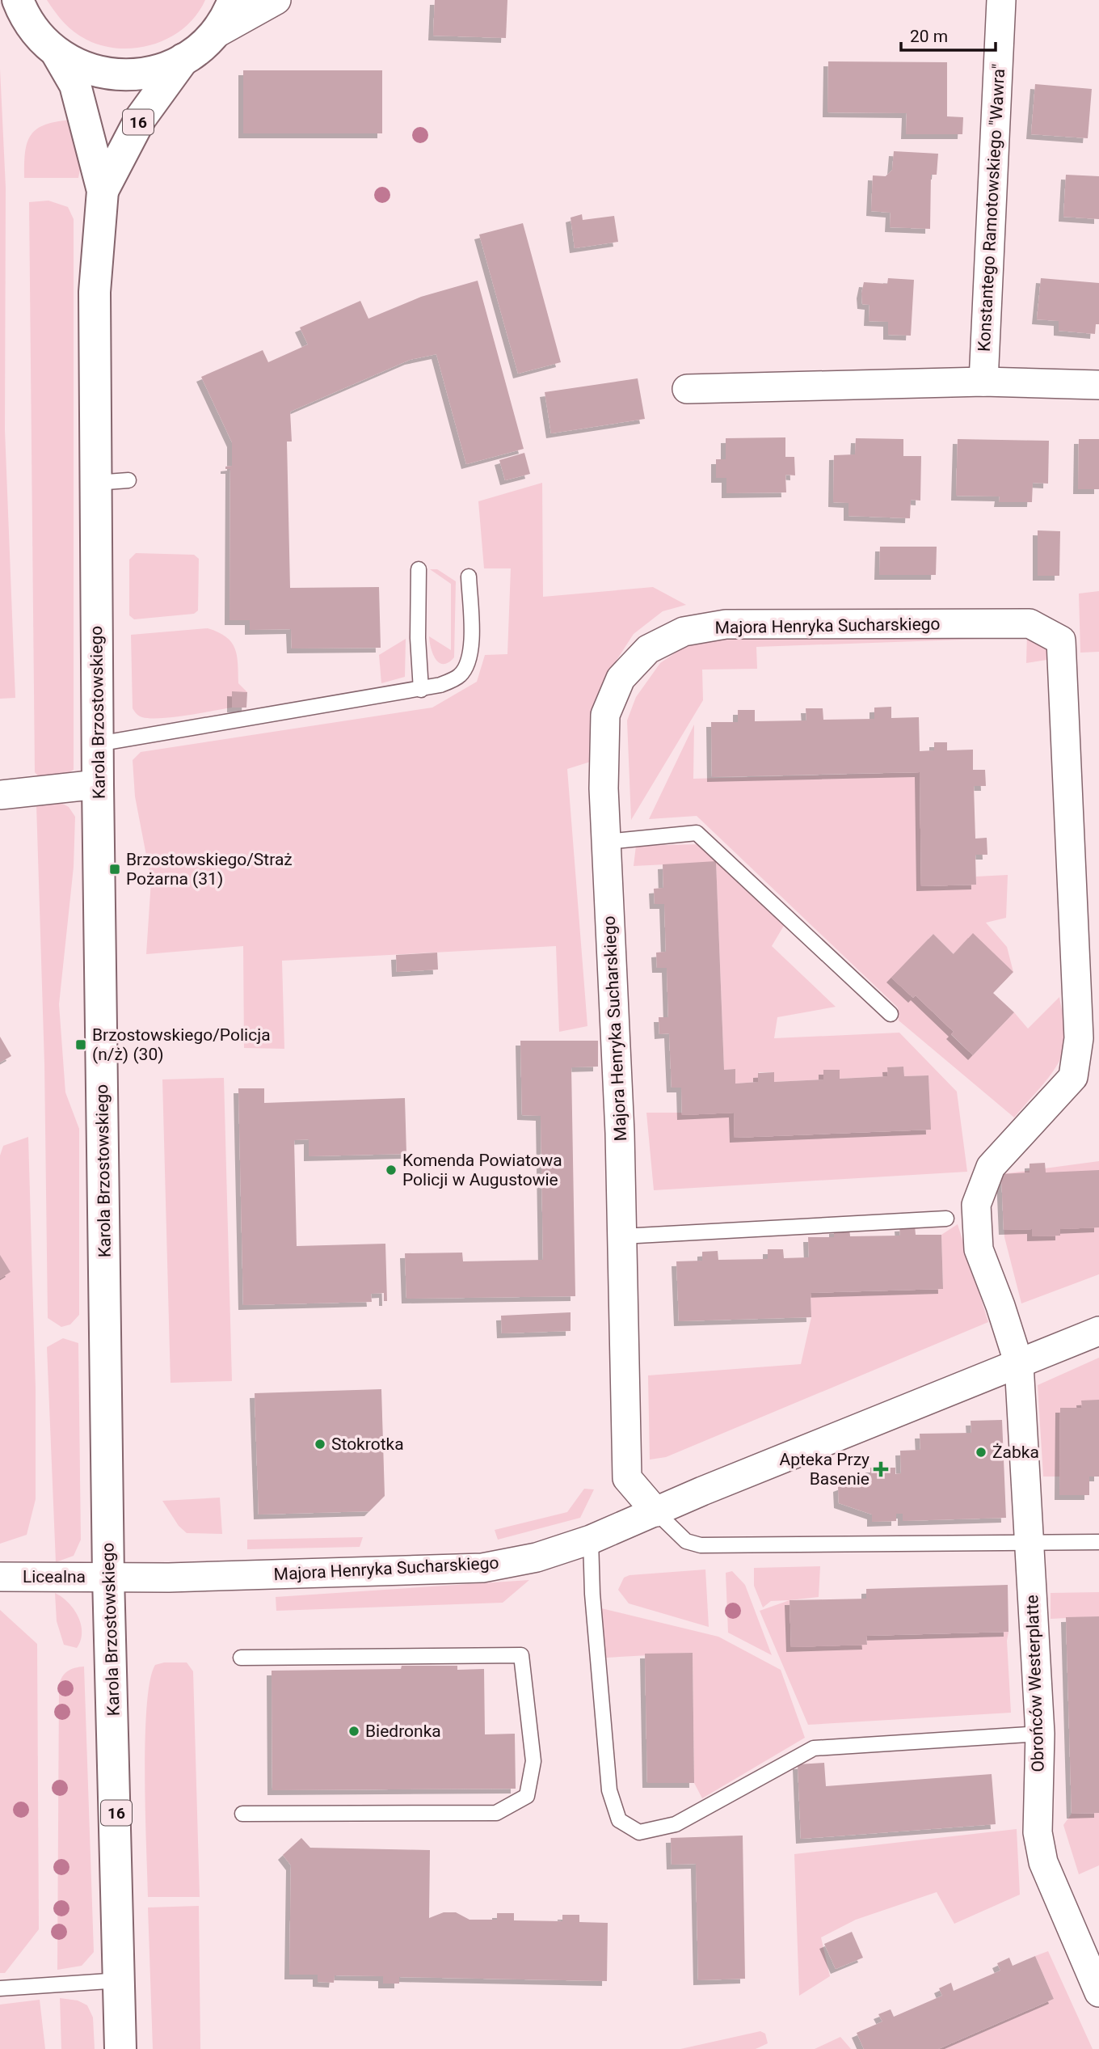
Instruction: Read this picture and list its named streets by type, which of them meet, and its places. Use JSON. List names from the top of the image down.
{
  "streets": {
    "main road": ["16", "Karola Brzostowskiego"],
    "street": [
      "Konstantego Ramotowskiego \"Wawra\"",
      "Majora Henryka Sucharskiego",
      "Licealna",
      "Obrońców Westerplatte"
    ]
  },
  "crossings": [
    ["Majora Henryka Sucharskiego", "Karola Brzostowskiego"],
    ["Majora Henryka Sucharskiego", "Licealna"],
    ["Majora Henryka Sucharskiego", "Obrońców Westerplatte"],
    ["Karola Brzostowskiego", "Licealna"]
  ],
  "places": {
    "transit": ["Brzostowskiego/Straż Pożarna (31)", "Brzostowskiego/Policja (n/ż) (30)"],
    "other": [
      "Komenda Powiatowa Policji w Augustowie",
      "Stokrotka",
      "Żabka",
      "Biedronka"
    ],
    "health": ["Apteka Przy Basenie"]
  },
  "scale_bar": "20 m"
}
